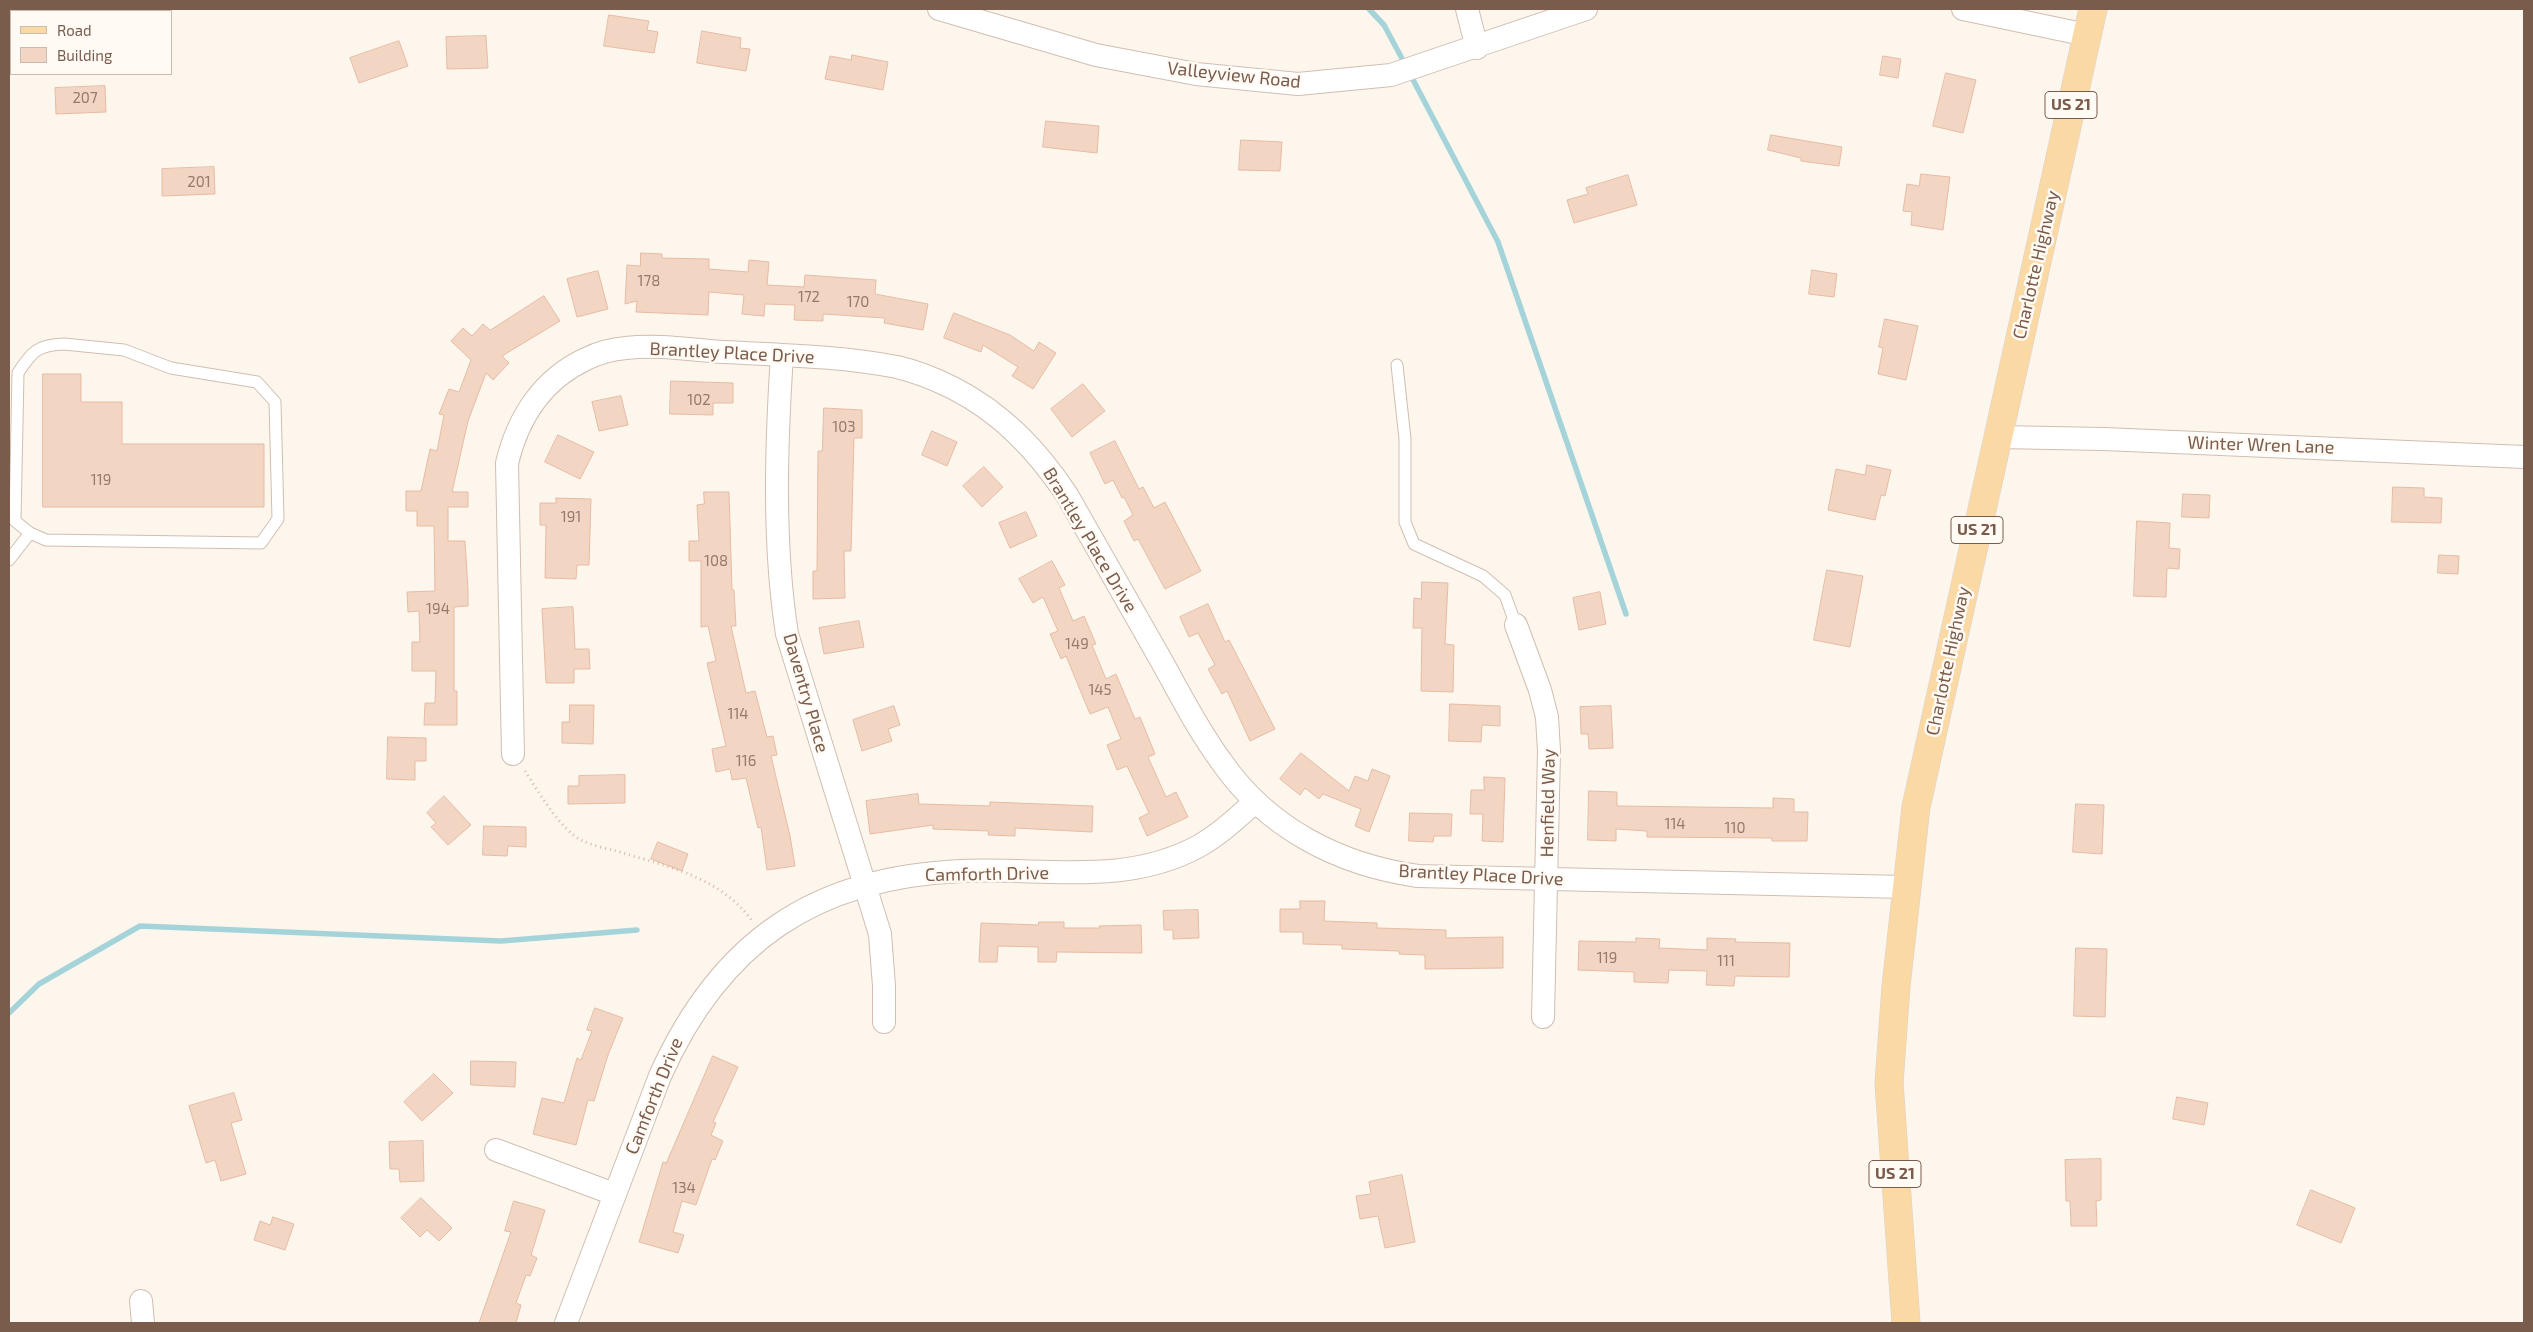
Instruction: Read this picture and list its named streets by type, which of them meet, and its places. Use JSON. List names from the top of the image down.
{
  "streets": {
    "main road": ["US 21", "Charlotte Highway"],
    "street": [
      "Valleyview Road",
      "Brantley Place Drive",
      "Winter Wren Lane",
      "Daventry Place",
      "Henfield Way",
      "Camforth Drive"
    ]
  },
  "crossings": [
    ["Charlotte Highway", "Brantley Place Drive"],
    ["Charlotte Highway", "Winter Wren Lane"],
    ["Brantley Place Drive", "Daventry Place"],
    ["Brantley Place Drive", "Henfield Way"],
    ["Brantley Place Drive", "Camforth Drive"],
    ["Daventry Place", "Camforth Drive"]
  ],
  "house_numbers": [
    "207",
    "201",
    "178",
    "172",
    "170",
    "102",
    "103",
    "119",
    "191",
    "108",
    "194",
    "149",
    "145",
    "114",
    "116",
    "114",
    "110",
    "119",
    "111",
    "134"
  ],
  "legend": ["Road", "Building"]
}
